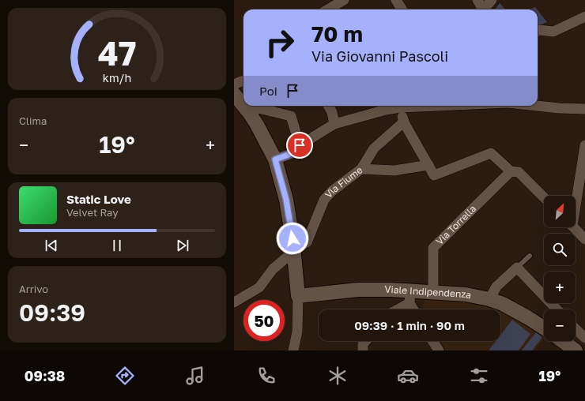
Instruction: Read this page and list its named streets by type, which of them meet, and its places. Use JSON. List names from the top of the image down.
{
  "streets": {
    "main road": ["Viale Indipendenza"],
    "street": ["Via Fiume", "Via Torrella"]
  },
  "crossings": [
    ["Via Torrella", "Viale Indipendenza"]
  ],
  "north": "top right",
  "page": {
    "turn": ["70 m", "Via Giovanni Pascoli"],
    "then": "Poi",
    "tile": [
      "Clima",
      ["Arrivo", "09:39"]
    ],
    "heat": ["−", "19°", "+"],
    "song": ["Static Love", "Velvet Ray"],
    "map_buttons": ["+", "−"],
    "limit": "50",
    "trip": "09:39 · 1 min · 90 m",
    "tabs": ["09:38", "19°"],
    "gauge": ["47", "km/h"]
  }
}
